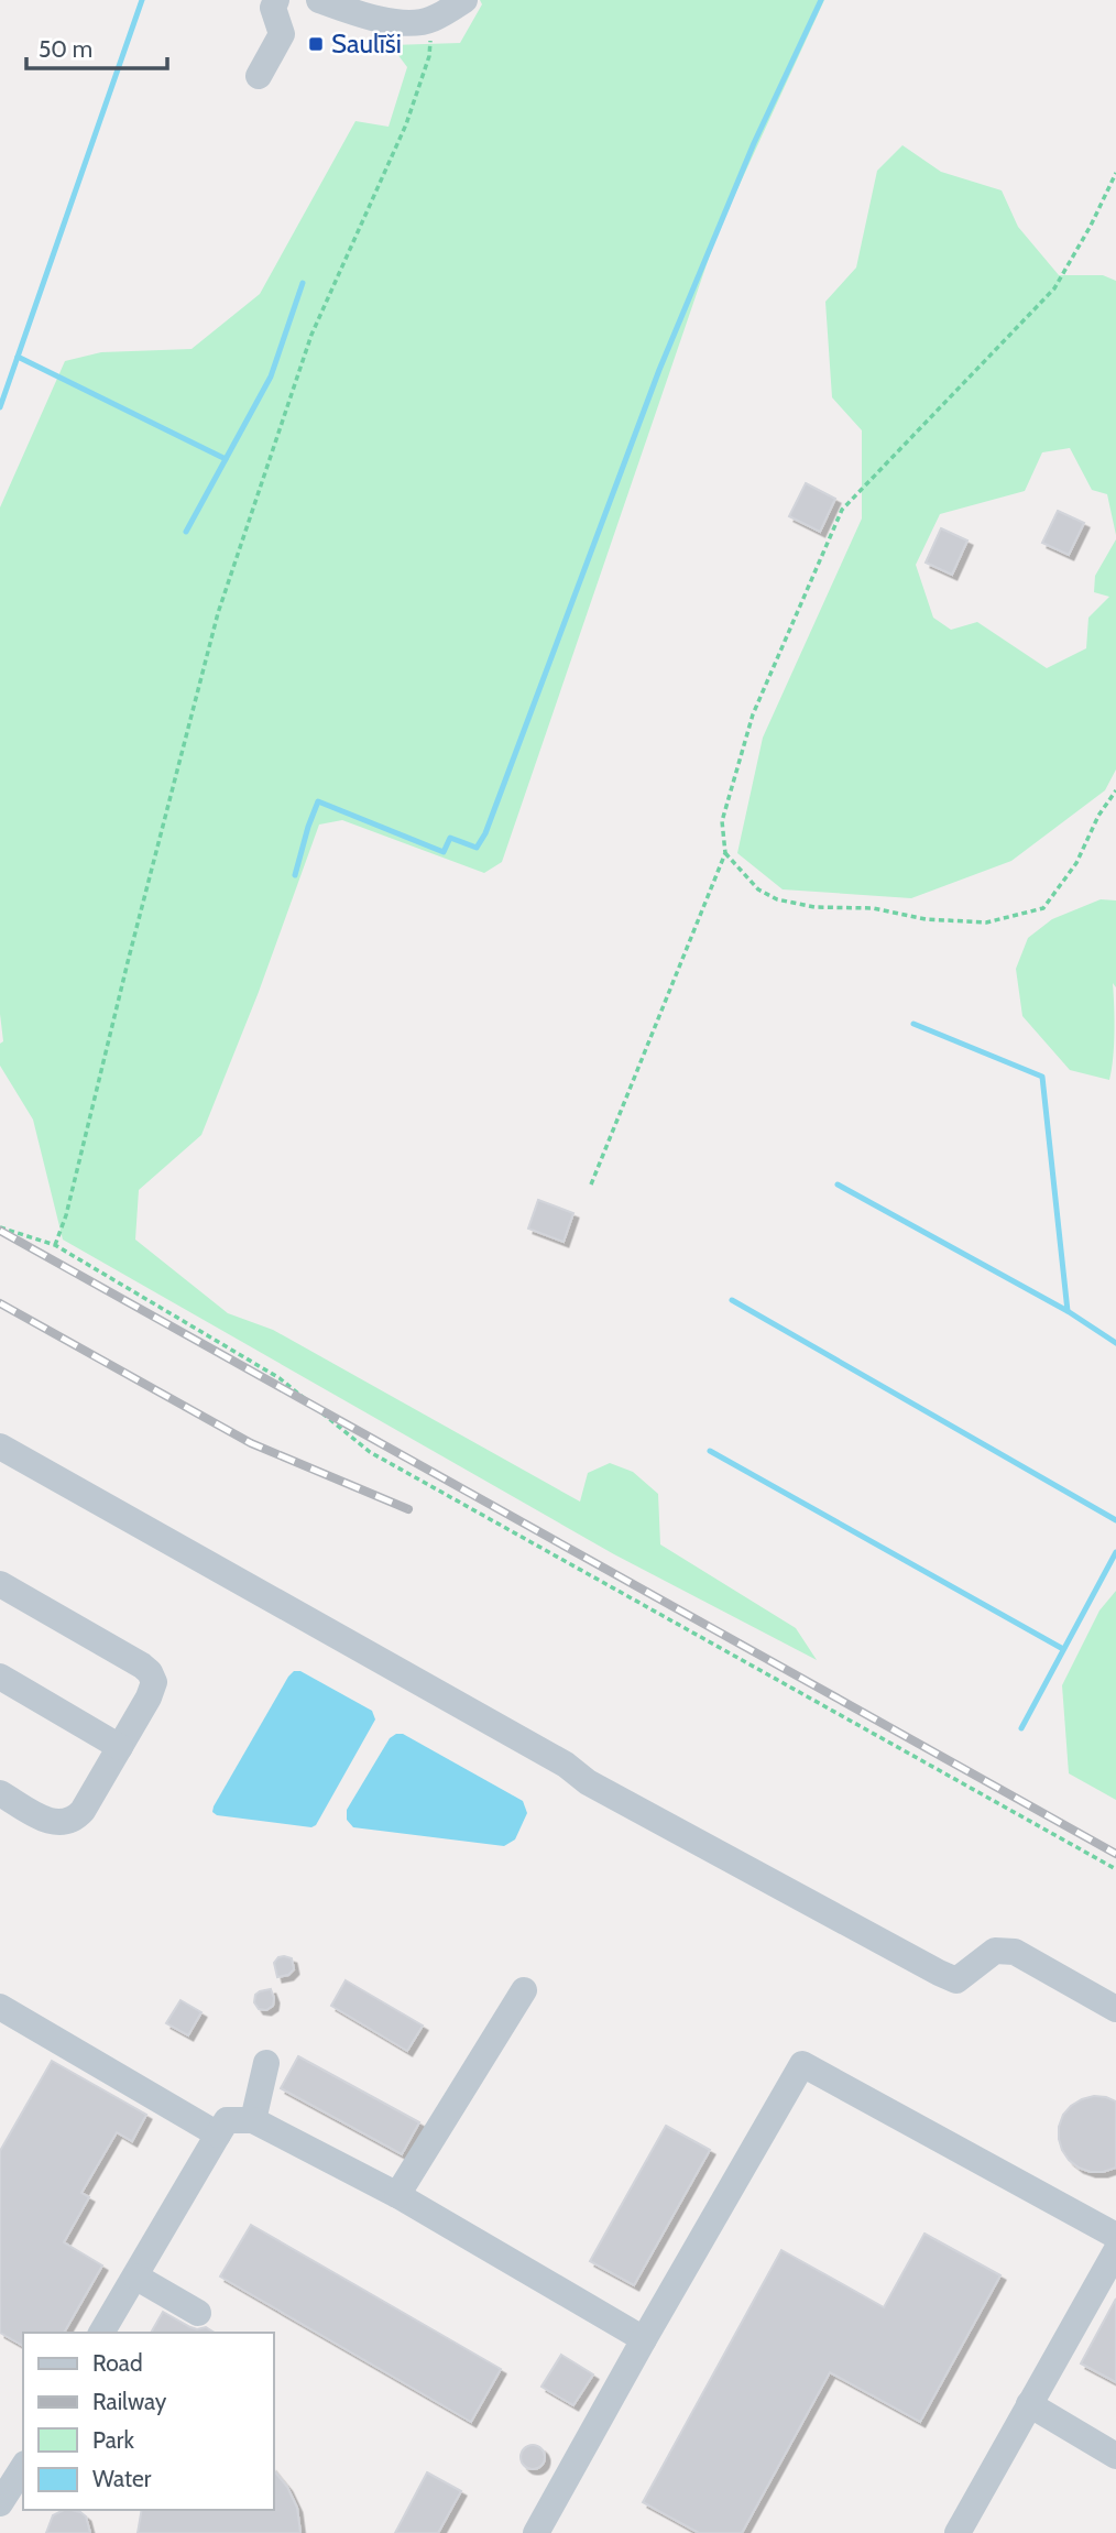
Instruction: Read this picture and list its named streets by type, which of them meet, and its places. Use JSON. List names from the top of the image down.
{
  "places": {
    "transit": ["Saulīši"]
  },
  "legend": [
    "Road",
    "Railway",
    "Park",
    "Water"
  ],
  "scale_bar": "50 m"
}
